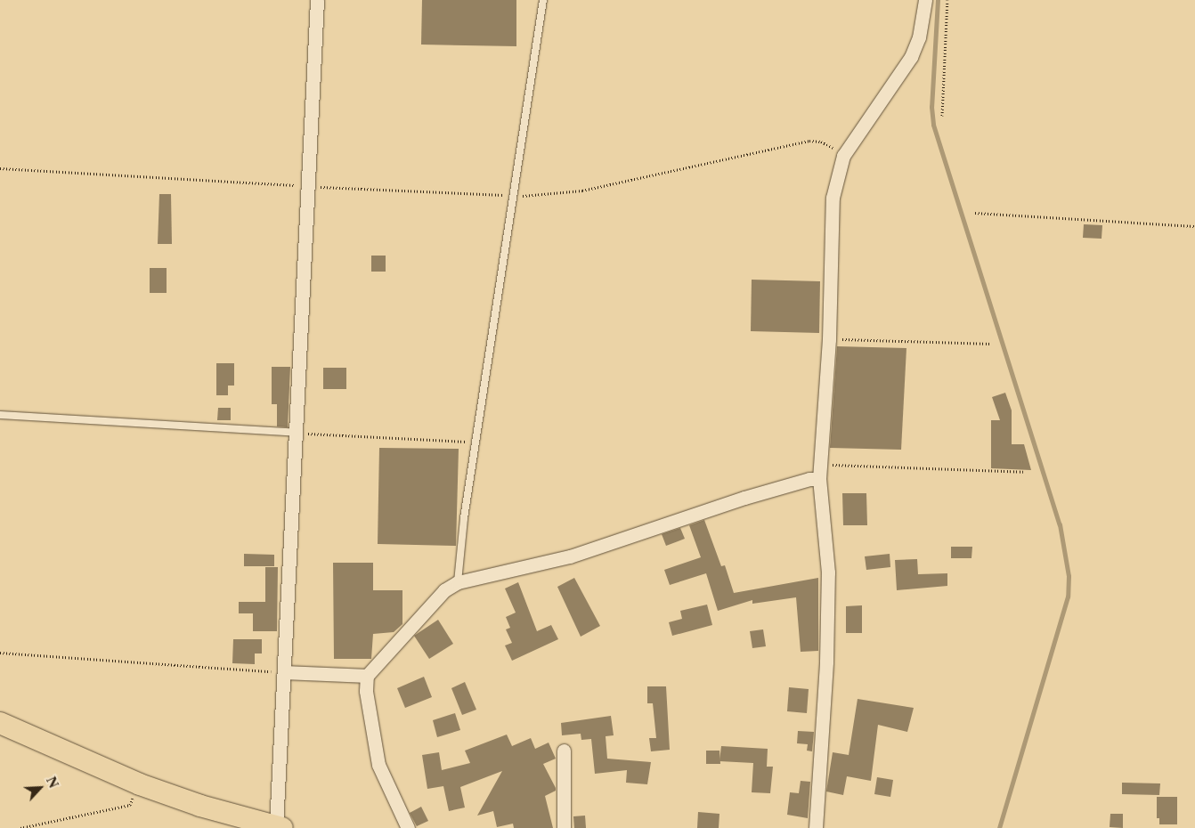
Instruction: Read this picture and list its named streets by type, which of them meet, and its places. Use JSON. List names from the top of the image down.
{
  "north": "top right"
}
